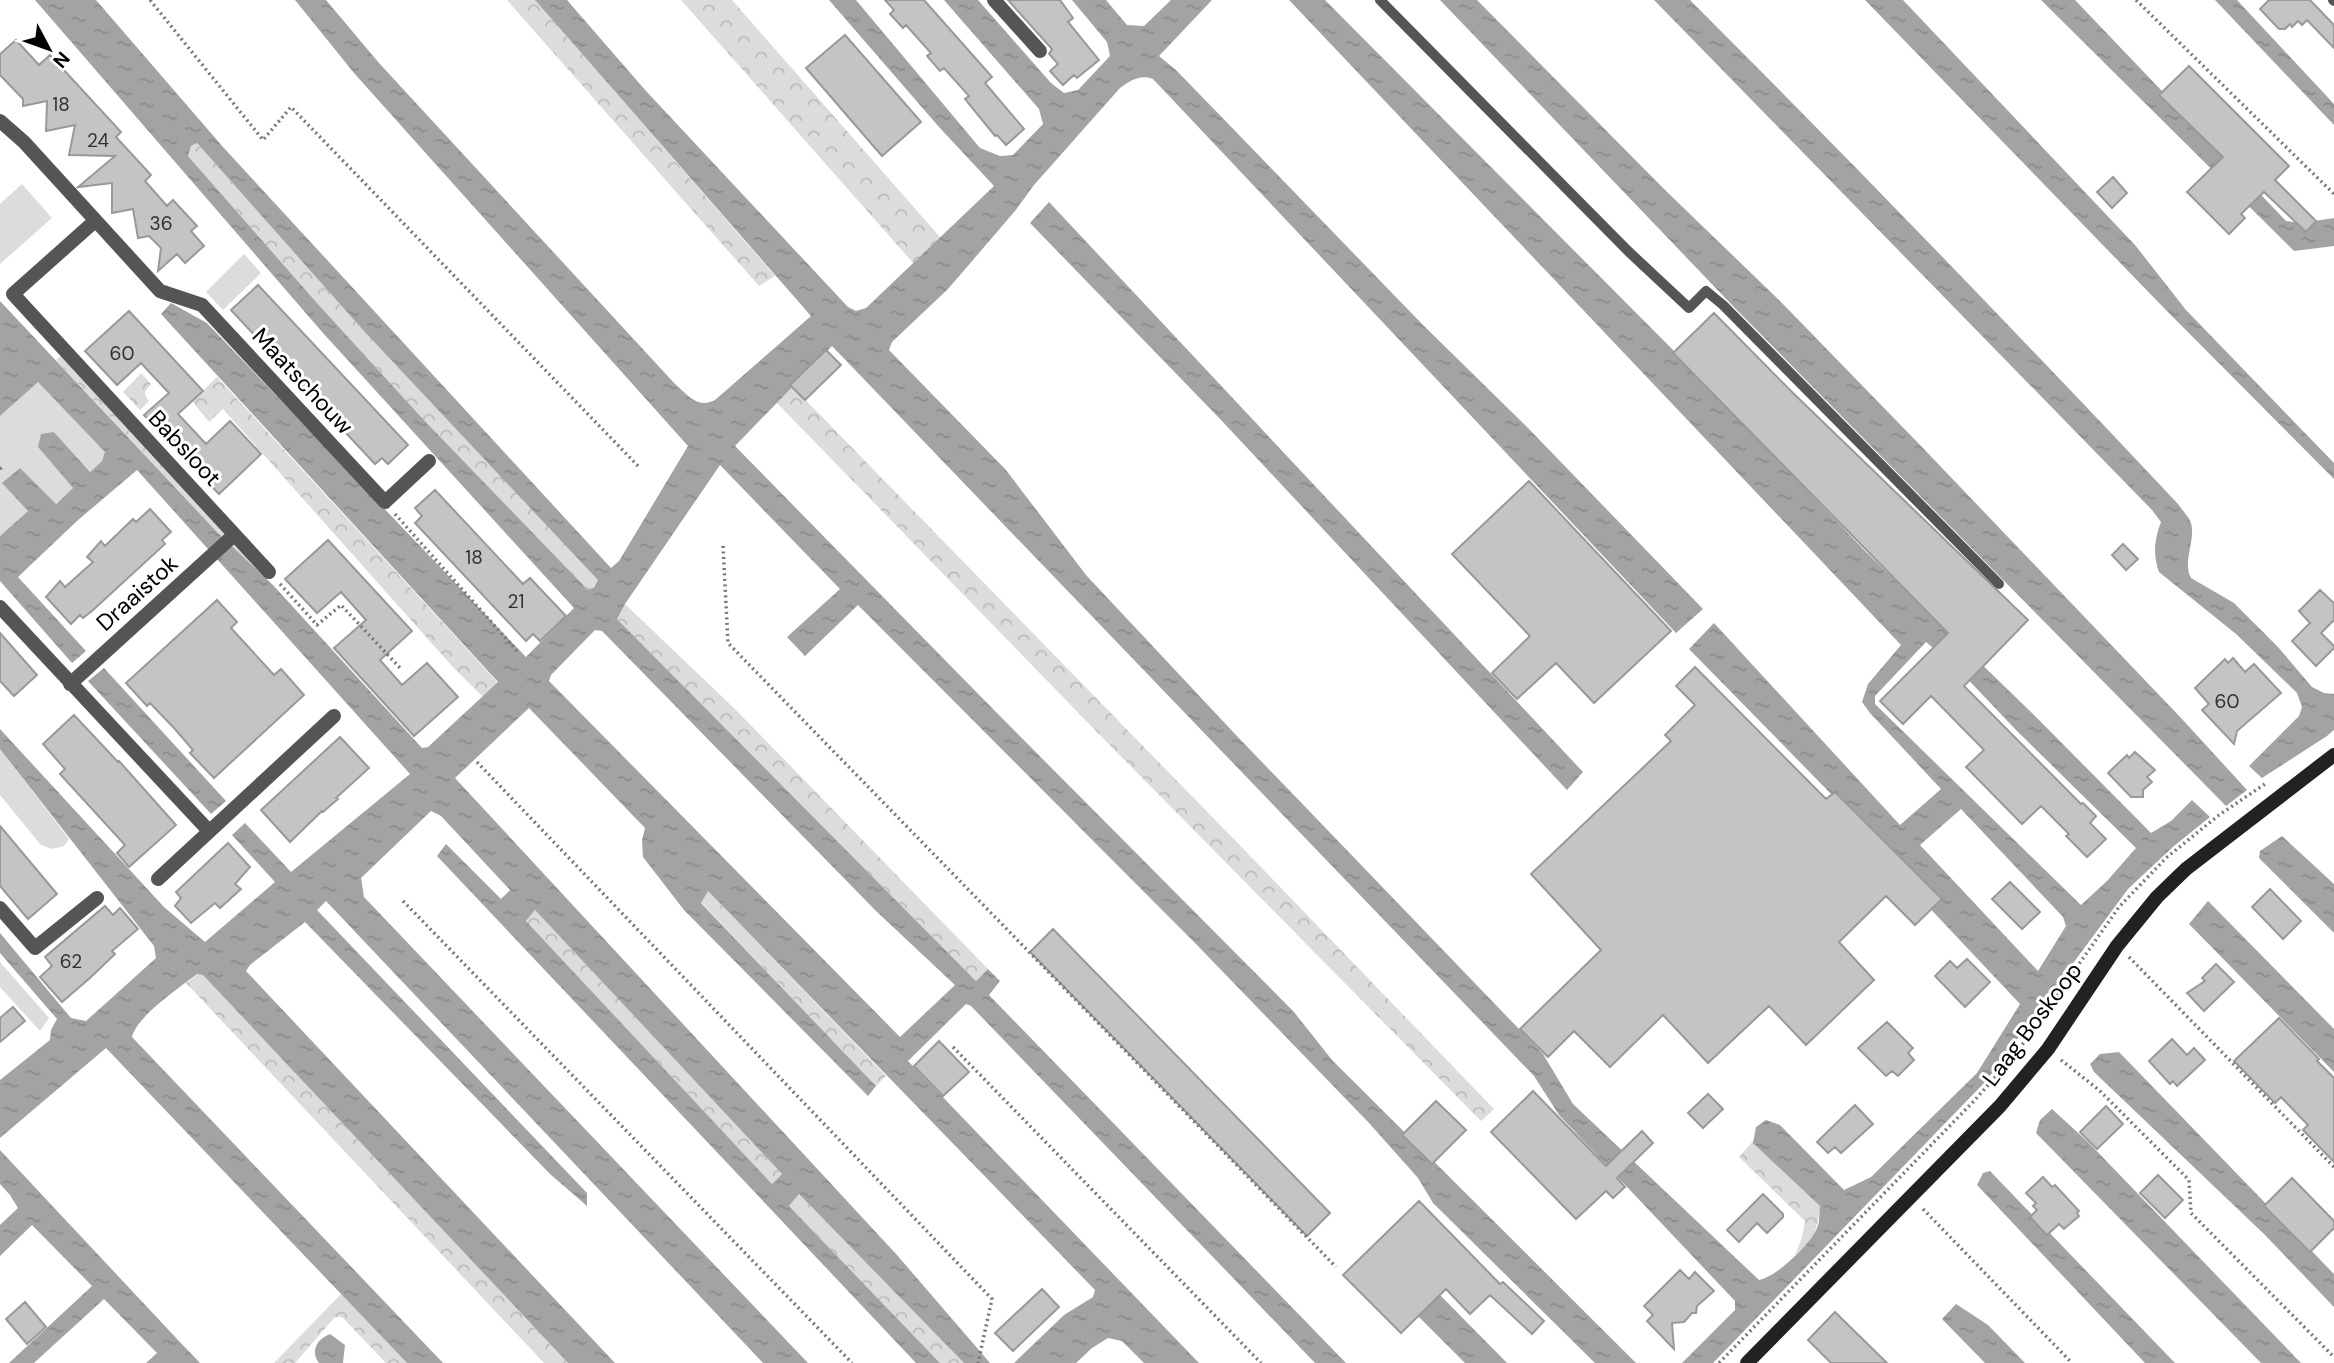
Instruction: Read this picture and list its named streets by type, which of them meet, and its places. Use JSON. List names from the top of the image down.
{
  "streets": {
    "street": [
      "Maatschouw",
      "Babsloot",
      "Draaistok",
      "Laag Boskoop"
    ]
  },
  "crossings": [
    ["Maatschouw", "Babsloot"],
    ["Babsloot", "Draaistok"]
  ],
  "house_numbers": [
    "18",
    "24",
    "36",
    "60",
    "18",
    "21",
    "60",
    "62"
  ],
  "north": "bottom right"
}
